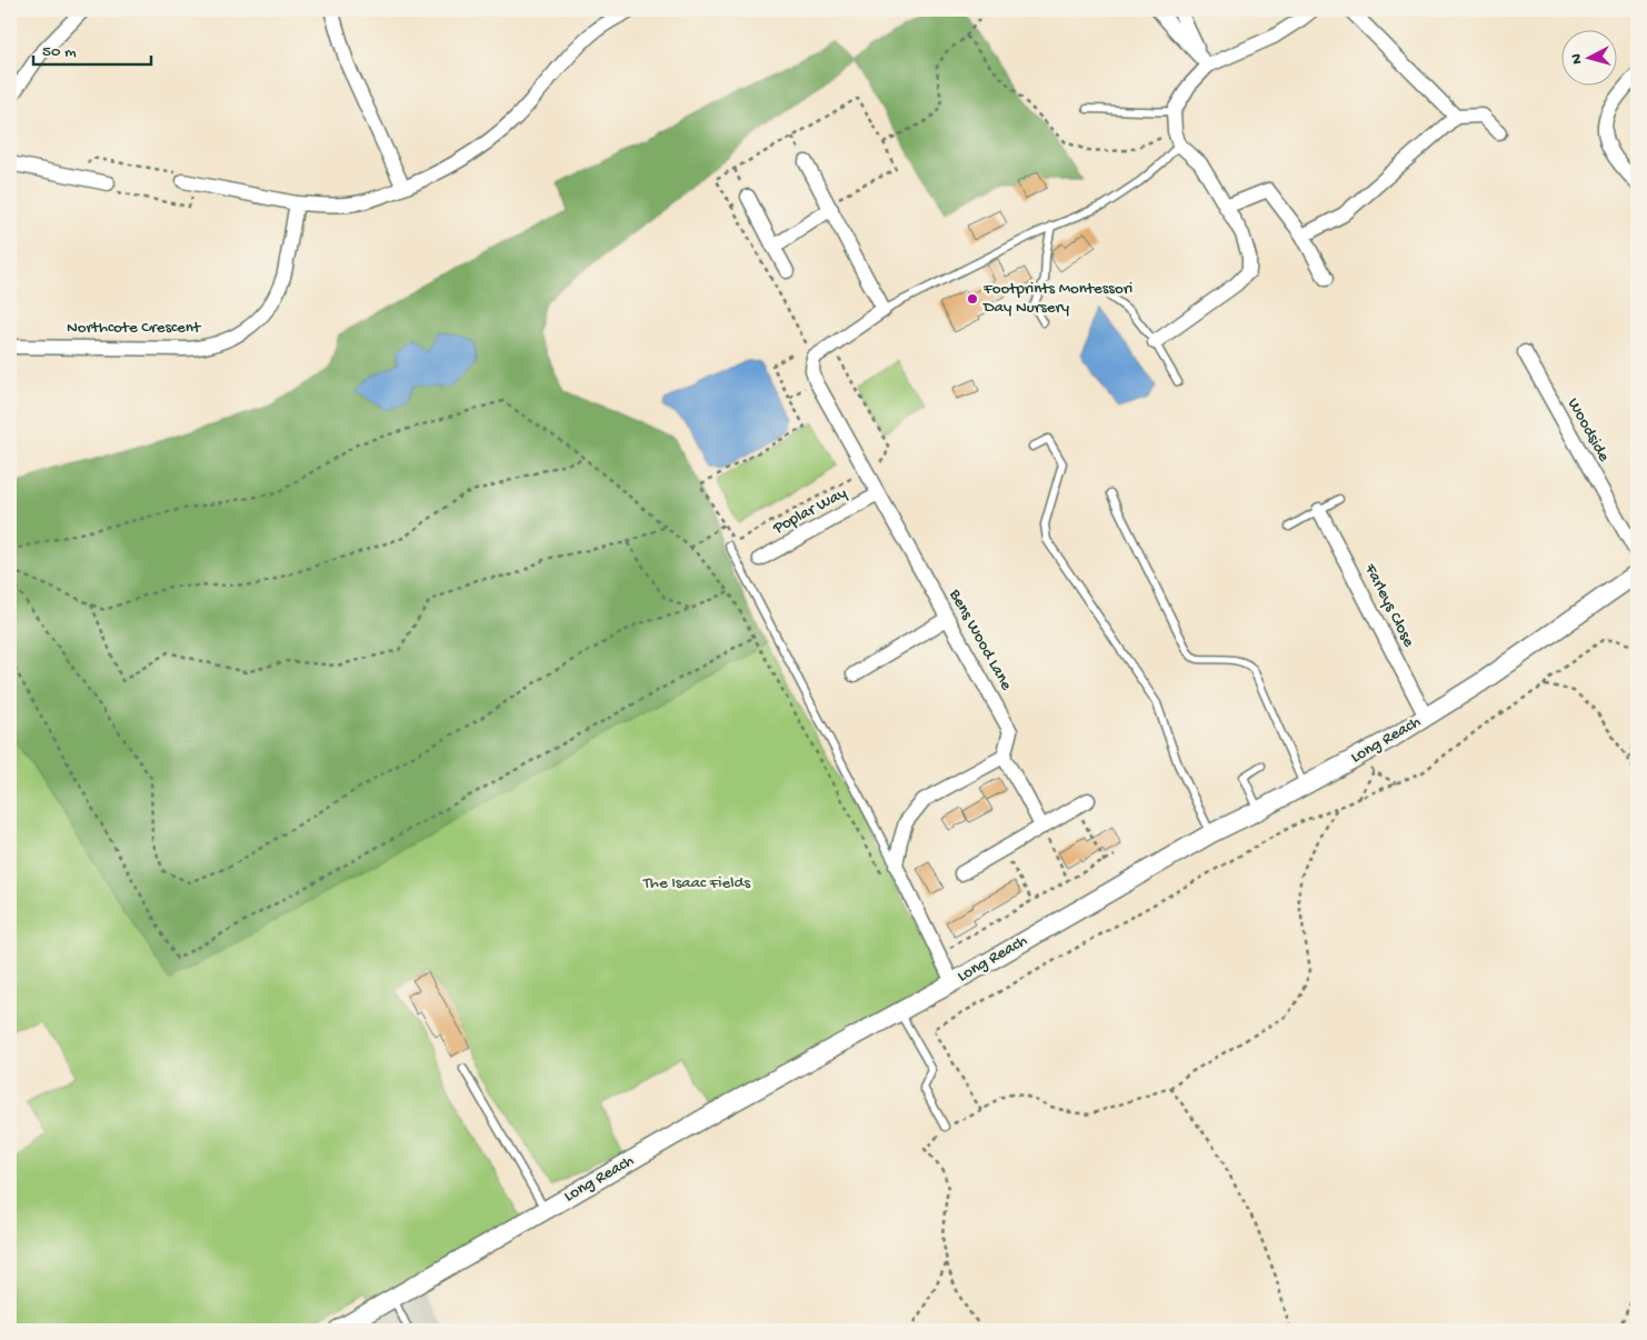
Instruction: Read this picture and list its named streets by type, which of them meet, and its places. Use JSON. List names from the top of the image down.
{
  "streets": {
    "street": [
      "Northcote Crescent",
      "Woodside",
      "Poplar Way",
      "Farleys Close",
      "Bens Wood Lane",
      "Long Reach"
    ]
  },
  "crossings": [
    ["Poplar Way", "Bens Wood Lane"],
    ["Farleys Close", "Long Reach"]
  ],
  "parks": ["The Isaac Fields"],
  "places": ["Footprints Montessori Day Nursery"],
  "scale_bar": "50 m",
  "north": "left"
}
